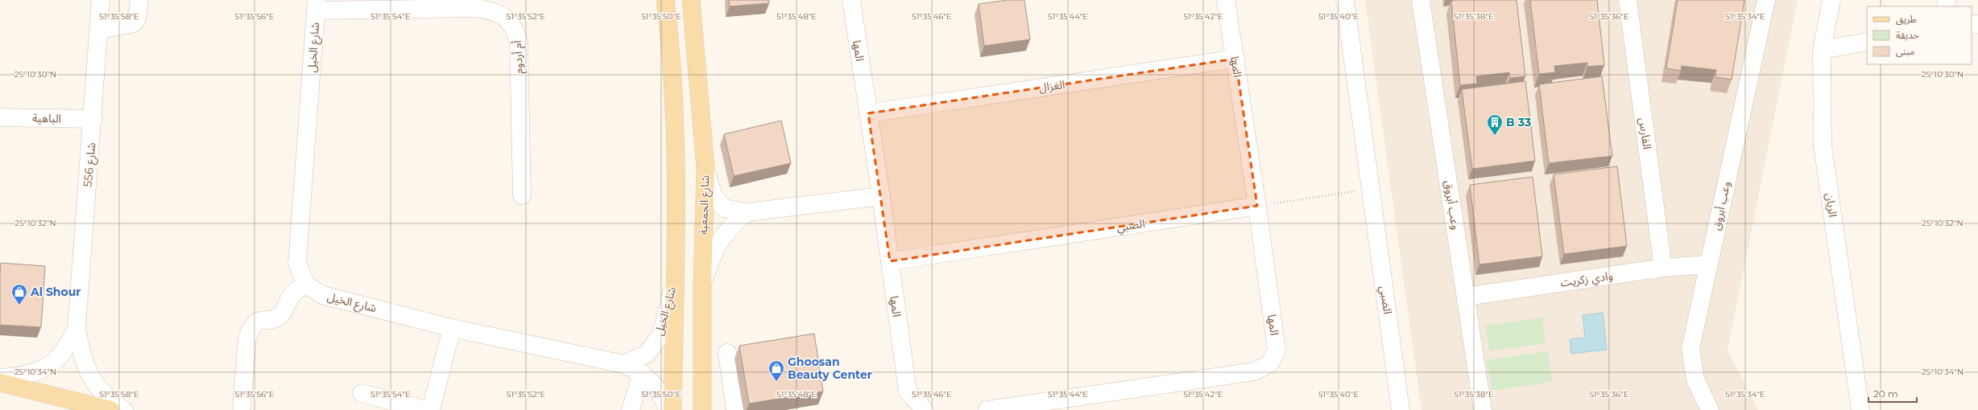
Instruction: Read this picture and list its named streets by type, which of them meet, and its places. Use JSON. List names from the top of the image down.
{
  "streets": {
    "main road": ["شارع الجمعية"],
    "street": [
      "شارع الخيل",
      "المها",
      "أم أردوم",
      "الغزال",
      "الباهية",
      "الفارس",
      "شارع 556",
      "وعب أبروق",
      "الريان",
      "الضبي",
      "وادي زكريت"
    ]
  },
  "crossings": [
    ["شارع الخيل", "أم أردوم"],
    ["المها", "الغزال"],
    ["المها", "الضبي"],
    ["الباهية", "شارع 556"],
    ["الفارس", "وادي زكريت"],
    ["وعب أبروق", "وادي زكريت"]
  ],
  "places": {
    "building": ["B 33"],
    "shop": ["Al Shour", "Ghoosan Beauty Center"]
  },
  "legend": ["طريق", "حديقة", "مبنى"],
  "scale_bar": "20 m",
  "coordinates": [
    "51°35'58\"E",
    "51°35'56\"E",
    "51°35'54\"E",
    "51°35'52\"E",
    "51°35'50\"E",
    "51°35'48\"E",
    "51°35'46\"E",
    "51°35'44\"E",
    "51°35'42\"E",
    "51°35'40\"E",
    "51°35'38\"E",
    "51°35'36\"E",
    "51°35'34\"E",
    "25°10'30\"N",
    "25°10'32\"N",
    "25°10'34\"N"
  ]
}
